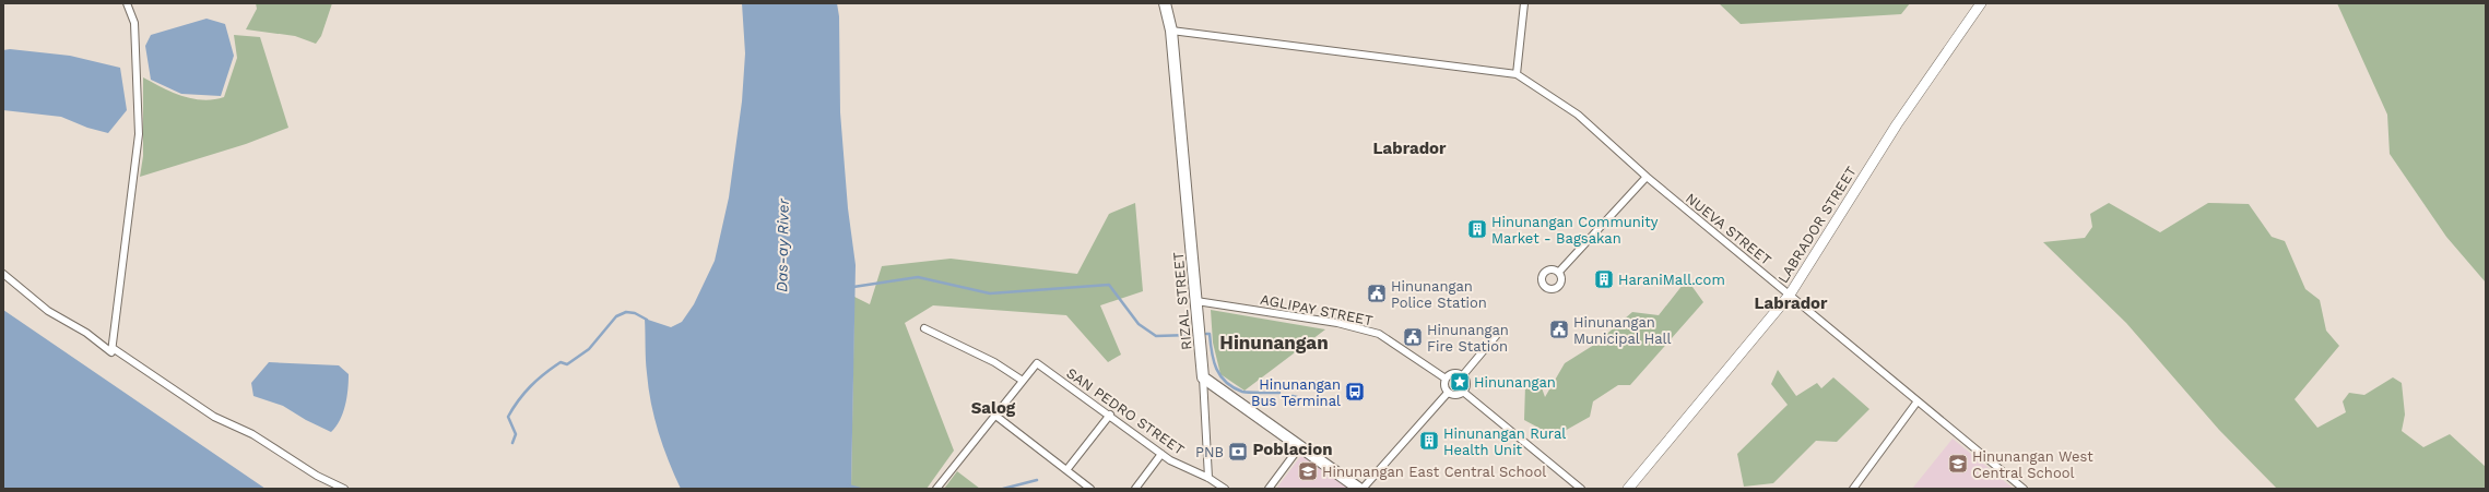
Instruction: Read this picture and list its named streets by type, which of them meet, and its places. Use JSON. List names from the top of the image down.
{
  "streets": {
    "main road": ["RIZAL STREET"],
    "street": [
      "LABRADOR STREET",
      "NUEVA STREET",
      "AGLIPAY STREET",
      "SAN PEDRO STREET"
    ]
  },
  "crossings": [
    ["LABRADOR STREET", "NUEVA STREET"],
    ["RIZAL STREET", "AGLIPAY STREET"]
  ],
  "districts": [
    "Labrador",
    "Labrador",
    "Hinunangan",
    "Salog",
    "Poblacion"
  ],
  "water": ["Das-ay River"],
  "places": {
    "building": ["Hinunangan Community Market - Bagsakan", "HaraniMall.com", "Hinunangan Rural Health Unit"],
    "public building": ["Hinunangan Police Station", "Hinunangan Municipal Hall", "Hinunangan Fire Station"],
    "place": ["Hinunangan"],
    "bus stop": ["Hinunangan Bus Terminal"],
    "bank": ["PNB"],
    "school or university": ["Hinunangan West Central School", "Hinunangan East Central School"]
  }
}
